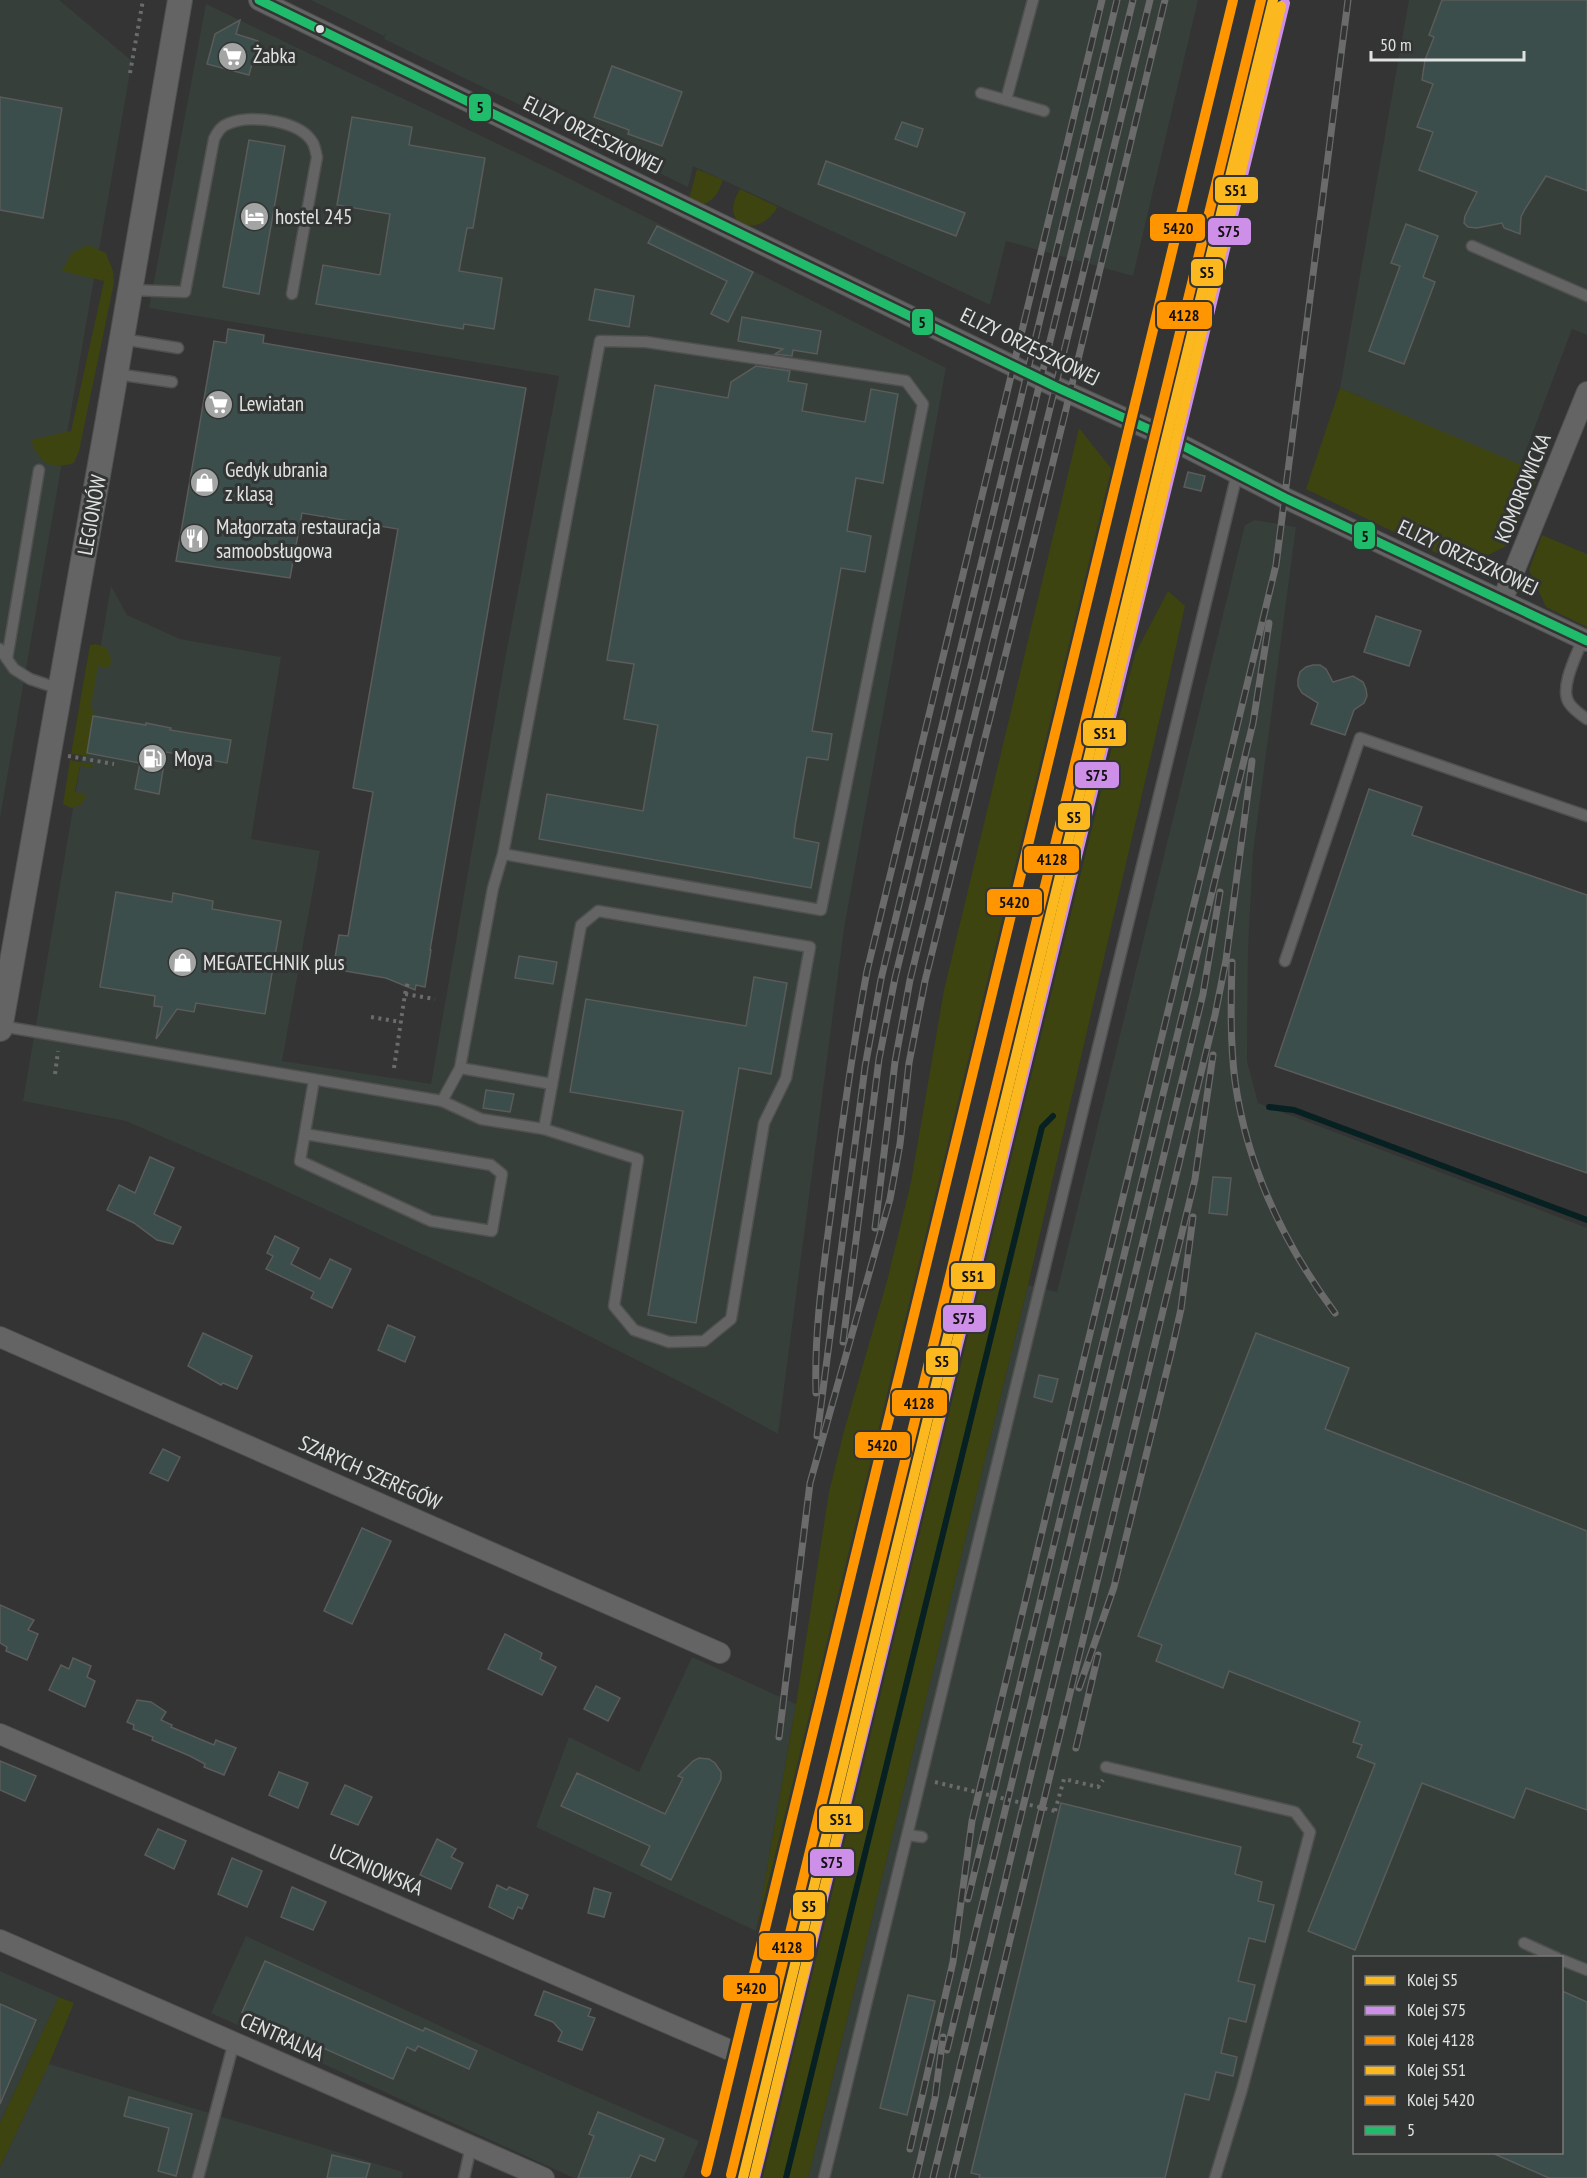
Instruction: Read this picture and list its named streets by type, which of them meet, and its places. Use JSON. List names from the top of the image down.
{
  "streets": {
    "street": [
      "ELIZY ORZESZKOWEJ",
      "KOMOROWICKA",
      "LEGIONÓW",
      "SZARYCH SZEREGÓW",
      "UCZNIOWSKA",
      "CENTRALNA"
    ]
  },
  "crossings": [
    ["ELIZY ORZESZKOWEJ", "KOMOROWICKA"]
  ],
  "places": {
    "supermarket": ["Żabka", "Lewiatan"],
    "hotel": ["hostel 245"],
    "shop": ["Gedyk ubrania z klasą", "MEGATECHNIK plus"],
    "restaurant": ["Małgorzata restauracja samoobsługowa"],
    "fuel station": ["Moya"]
  },
  "lines": [
    "rail line S5",
    "rail line 4128",
    "rail line 5420",
    "transit line 5",
    "rail line S75",
    "rail line S51"
  ],
  "legend": [
    "Kolej S5",
    "Kolej S75",
    "Kolej 4128",
    "Kolej S51",
    "Kolej 5420",
    "5"
  ],
  "scale_bar": "50 m"
}
